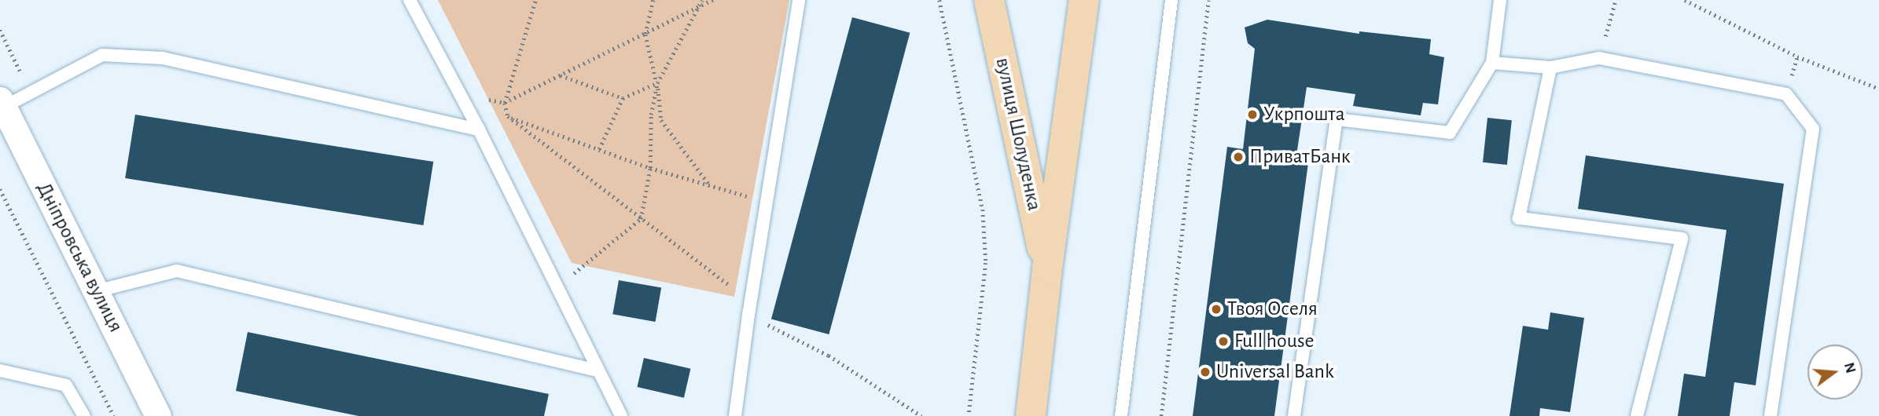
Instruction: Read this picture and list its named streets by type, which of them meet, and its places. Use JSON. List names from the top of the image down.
{
  "streets": {
    "main road": ["вулиця Шолуденка"],
    "street": ["Дніпровська вулиця"]
  },
  "places": [
    "Укрпошта",
    "ПриватБанк",
    "Твоя Оселя",
    "Full house",
    "Universal Bank"
  ],
  "north": "right"
}
